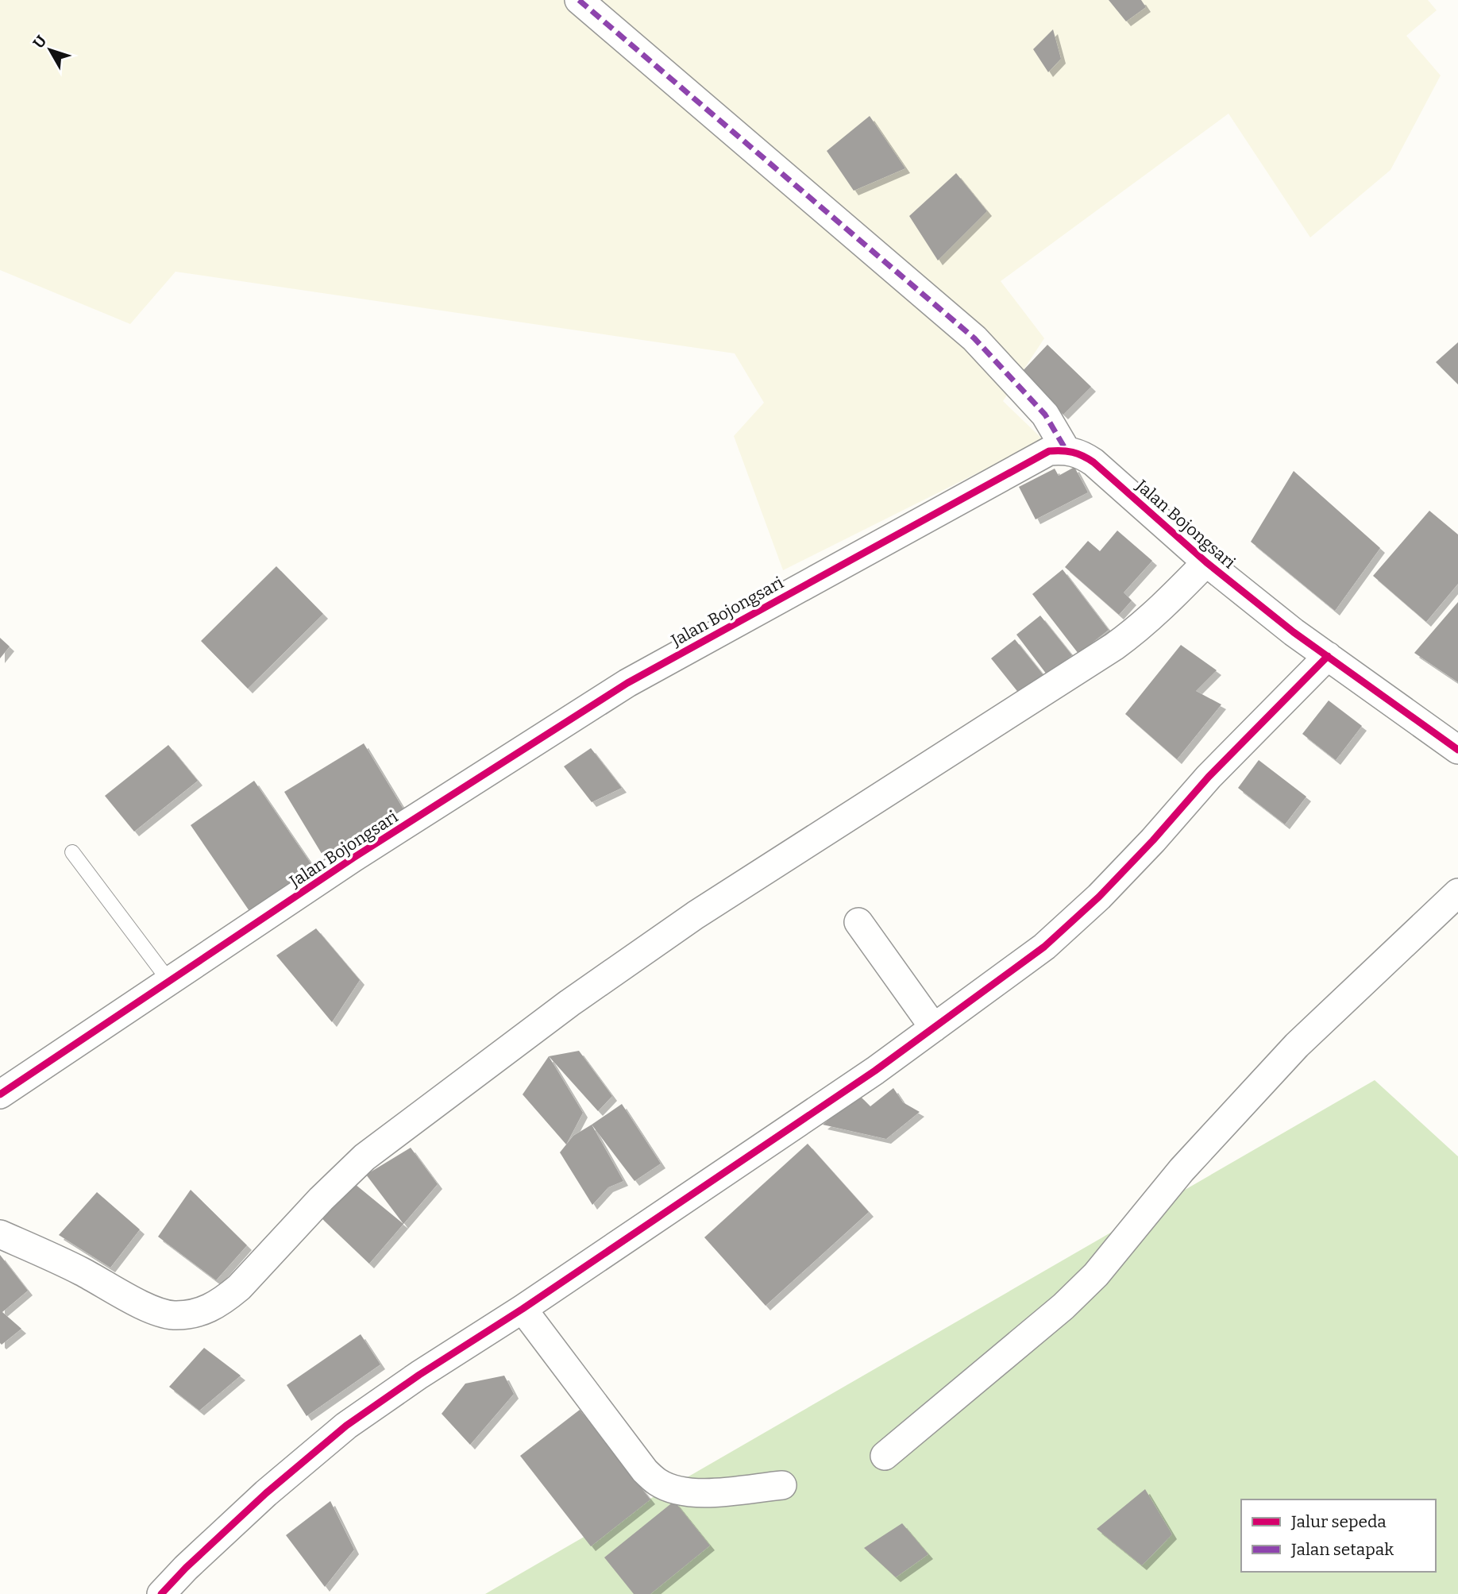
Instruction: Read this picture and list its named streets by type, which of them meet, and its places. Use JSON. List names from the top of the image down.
{
  "streets": {
    "street": ["Jalan Bojongsari"]
  },
  "legend": ["Jalur sepeda", "Jalan setapak"],
  "north": "top left"
}
